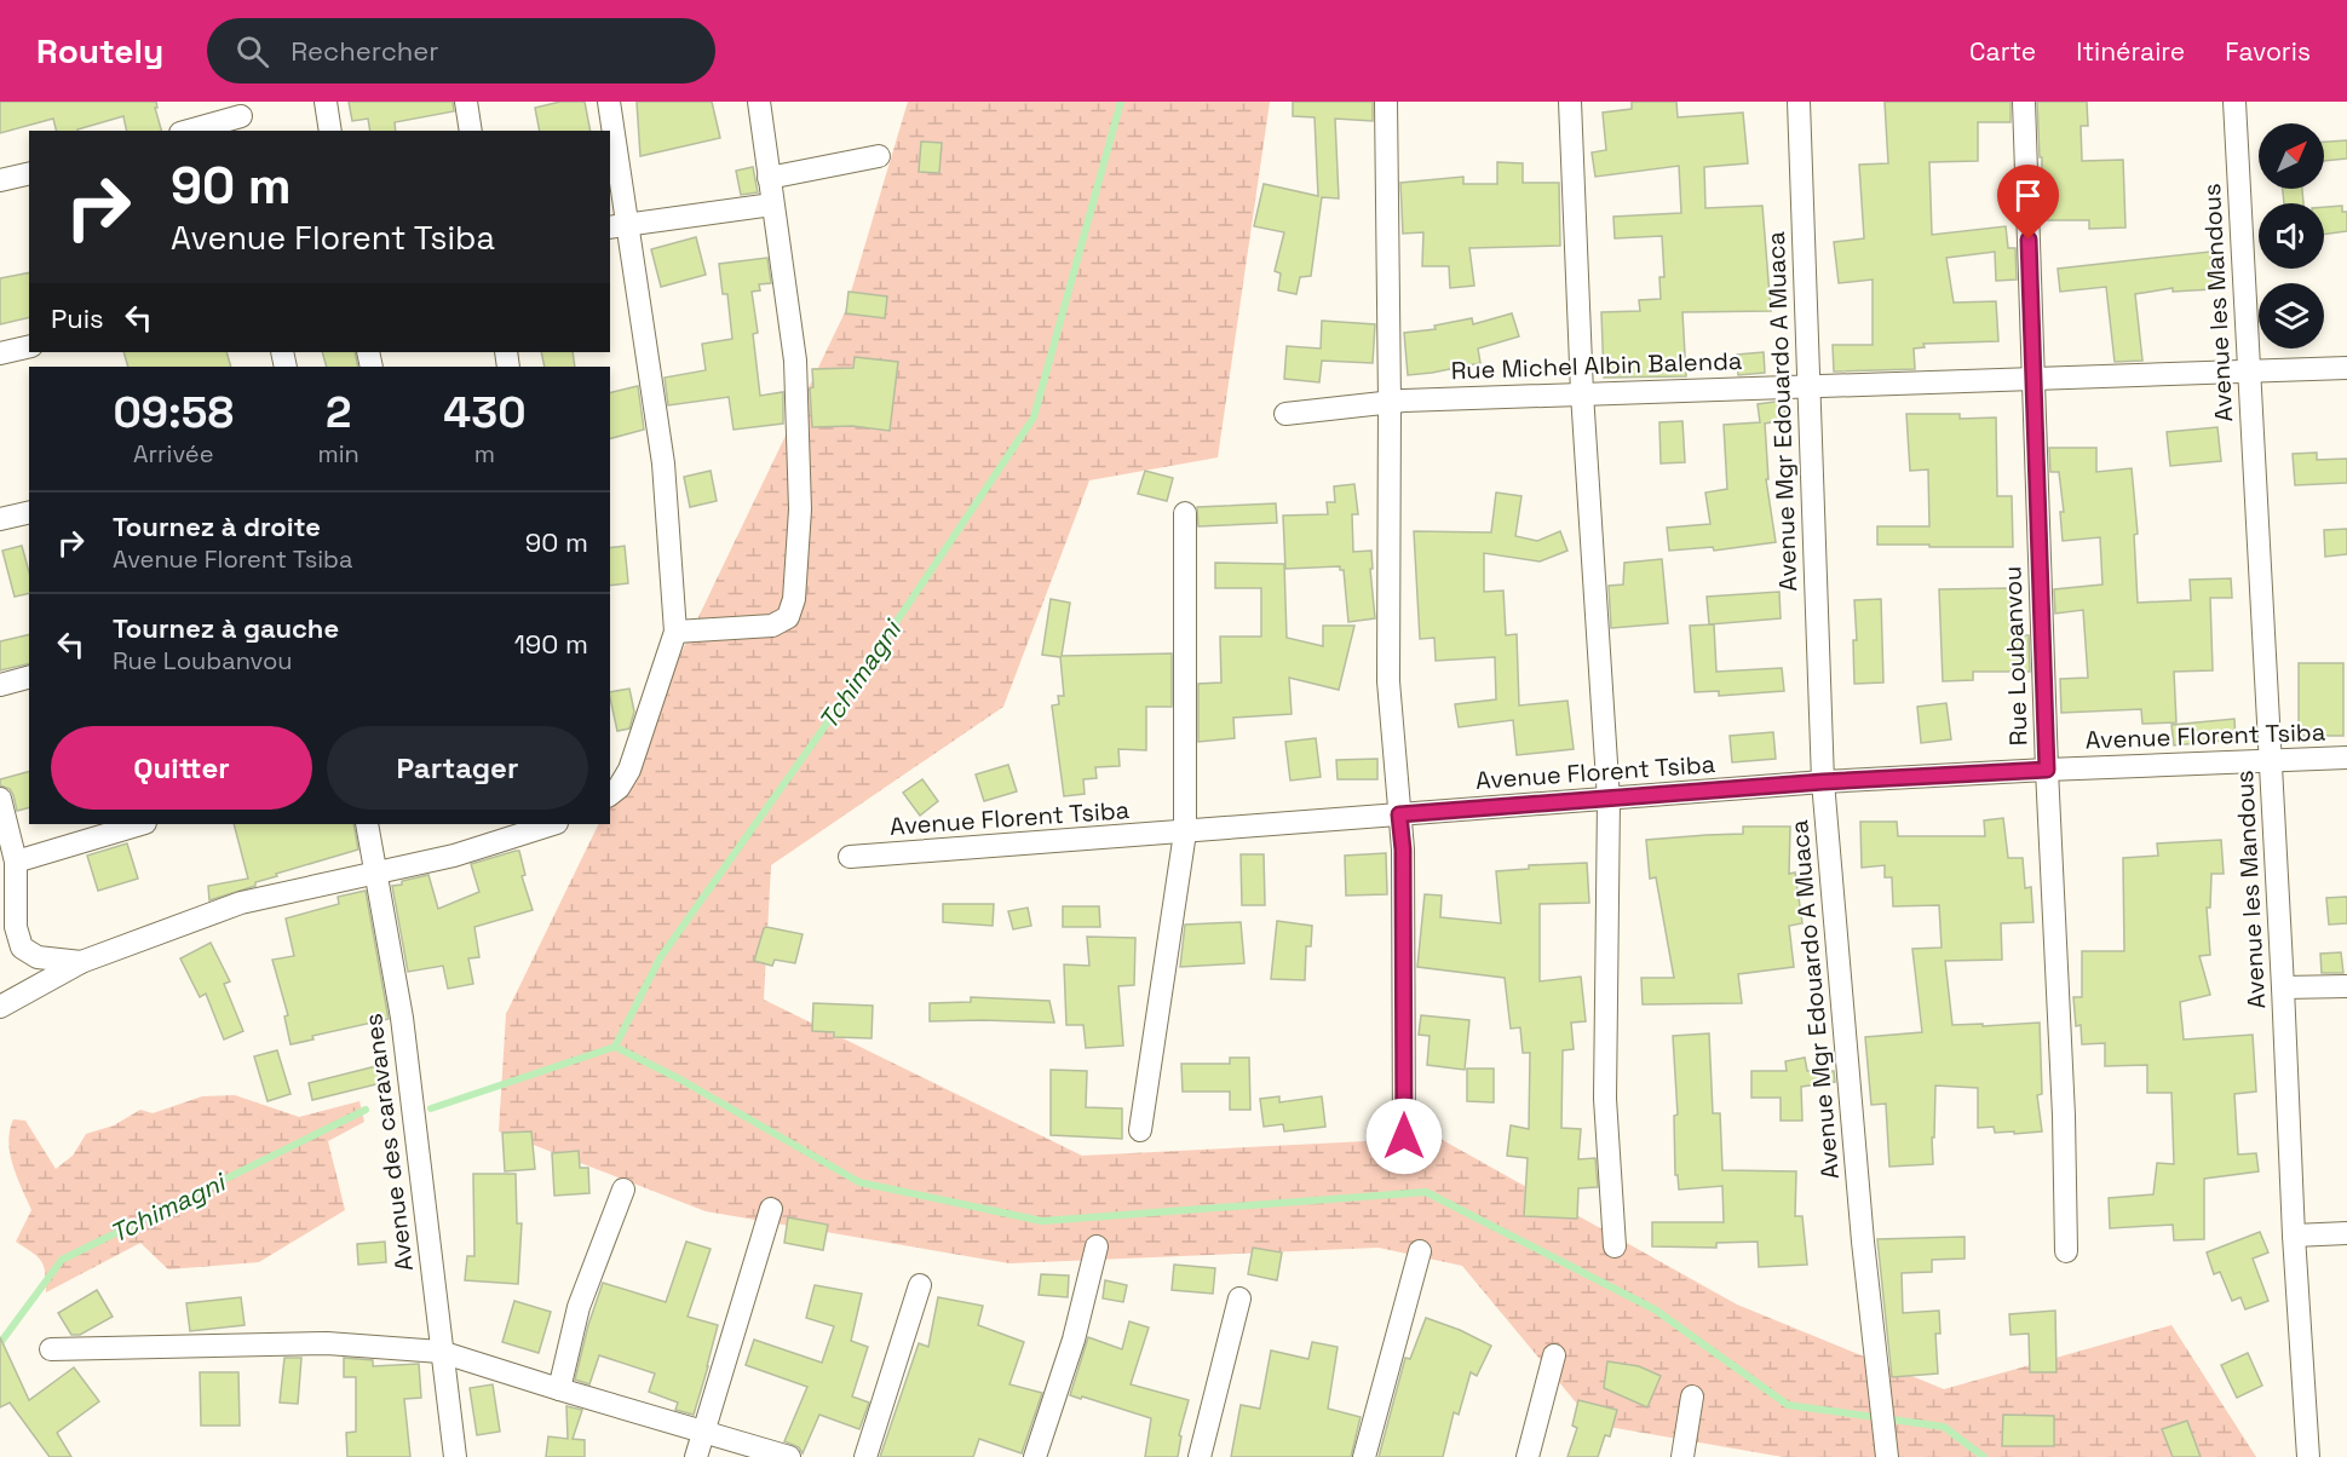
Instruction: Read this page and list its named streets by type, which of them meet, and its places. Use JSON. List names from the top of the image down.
{
  "streets": {
    "street": [
      "Avenue les Mandous",
      "Rue Michel Albin Balenda",
      "Avenue Mgr Edouardo A Muaca",
      "Rue Loubanvou",
      "Avenue Florent Tsiba",
      "Avenue des caravanes"
    ]
  },
  "crossings": [
    ["Avenue les Mandous", "Rue Michel Albin Balenda"],
    ["Avenue les Mandous", "Avenue Florent Tsiba"],
    ["Rue Michel Albin Balenda", "Avenue Mgr Edouardo A Muaca"],
    ["Rue Michel Albin Balenda", "Rue Loubanvou"],
    ["Avenue Mgr Edouardo A Muaca", "Avenue Florent Tsiba"],
    ["Rue Loubanvou", "Avenue Florent Tsiba"]
  ],
  "water": ["Tchimagni"],
  "north": "top right",
  "page": {
    "header": "Routely",
    "search": "Rechercher",
    "nav": ["Carte", "Itinéraire", "Favoris"],
    "turn": ["90 m", "Avenue Florent Tsiba"],
    "then": "Puis",
    "eta": [
      "09:58",
      "Arrivée",
      "2",
      "min",
      "430",
      "m"
    ],
    "list": [
      {
        "name": "Tournez à droite",
        "note": "Avenue Florent Tsiba",
        "value": "90 m"
      },
      {
        "name": "Tournez à gauche",
        "note": "Rue Loubanvou",
        "value": "190 m"
      }
    ],
    "buttons": ["Quitter", "Partager"]
  }
}
